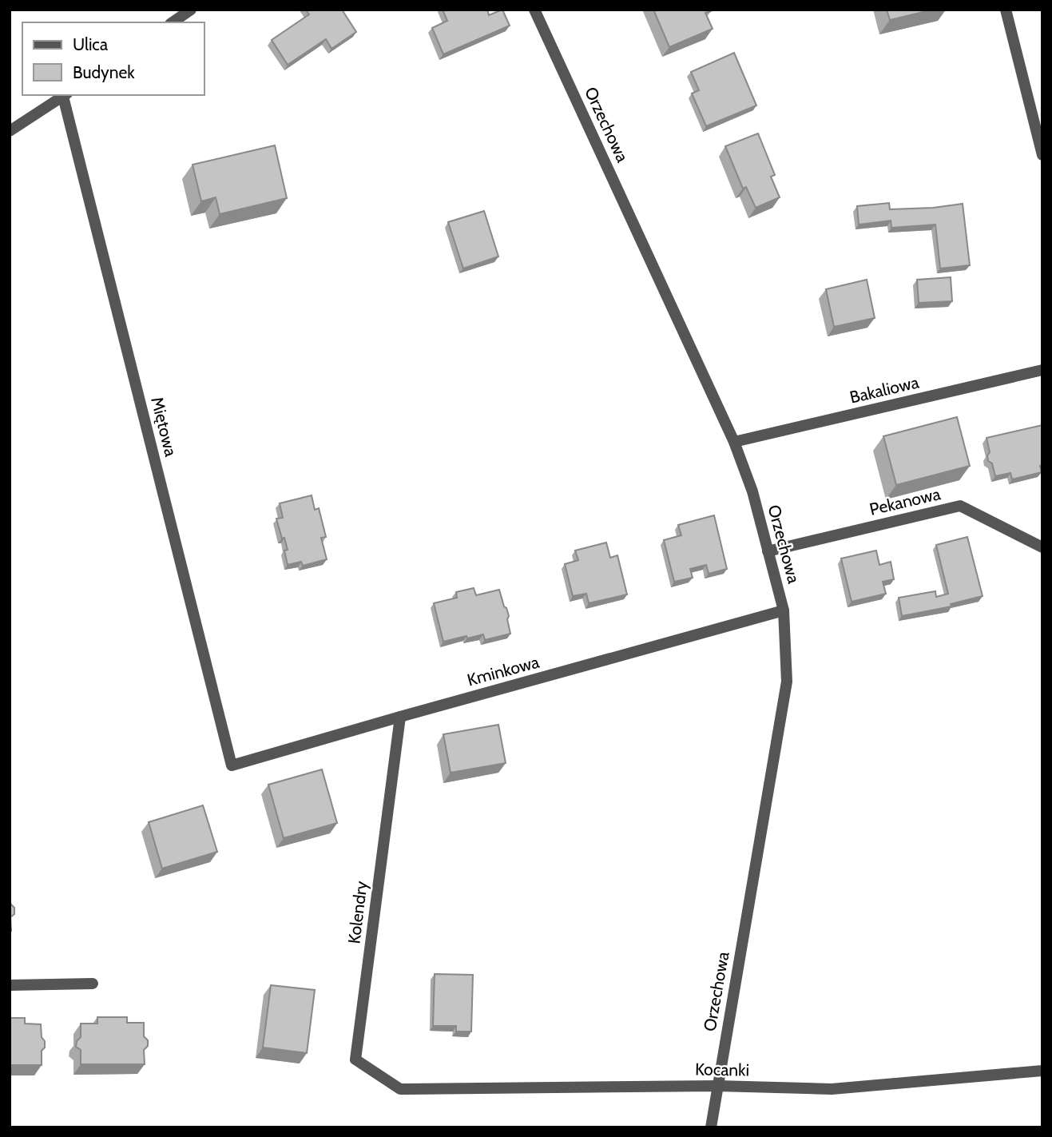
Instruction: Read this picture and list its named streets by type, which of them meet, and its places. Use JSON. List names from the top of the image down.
{
  "streets": {
    "street": [
      "Orzechowa",
      "Bakaliowa",
      "Miętowa",
      "Pekanowa",
      "Kminkowa",
      "Kolendry",
      "Kocanki"
    ]
  },
  "crossings": [
    ["Orzechowa", "Bakaliowa"],
    ["Orzechowa", "Pekanowa"],
    ["Orzechowa", "Kminkowa"],
    ["Orzechowa", "Kocanki"],
    ["Miętowa", "Kminkowa"],
    ["Kminkowa", "Kolendry"],
    ["Kolendry", "Kocanki"]
  ],
  "legend": ["Ulica", "Budynek"]
}
